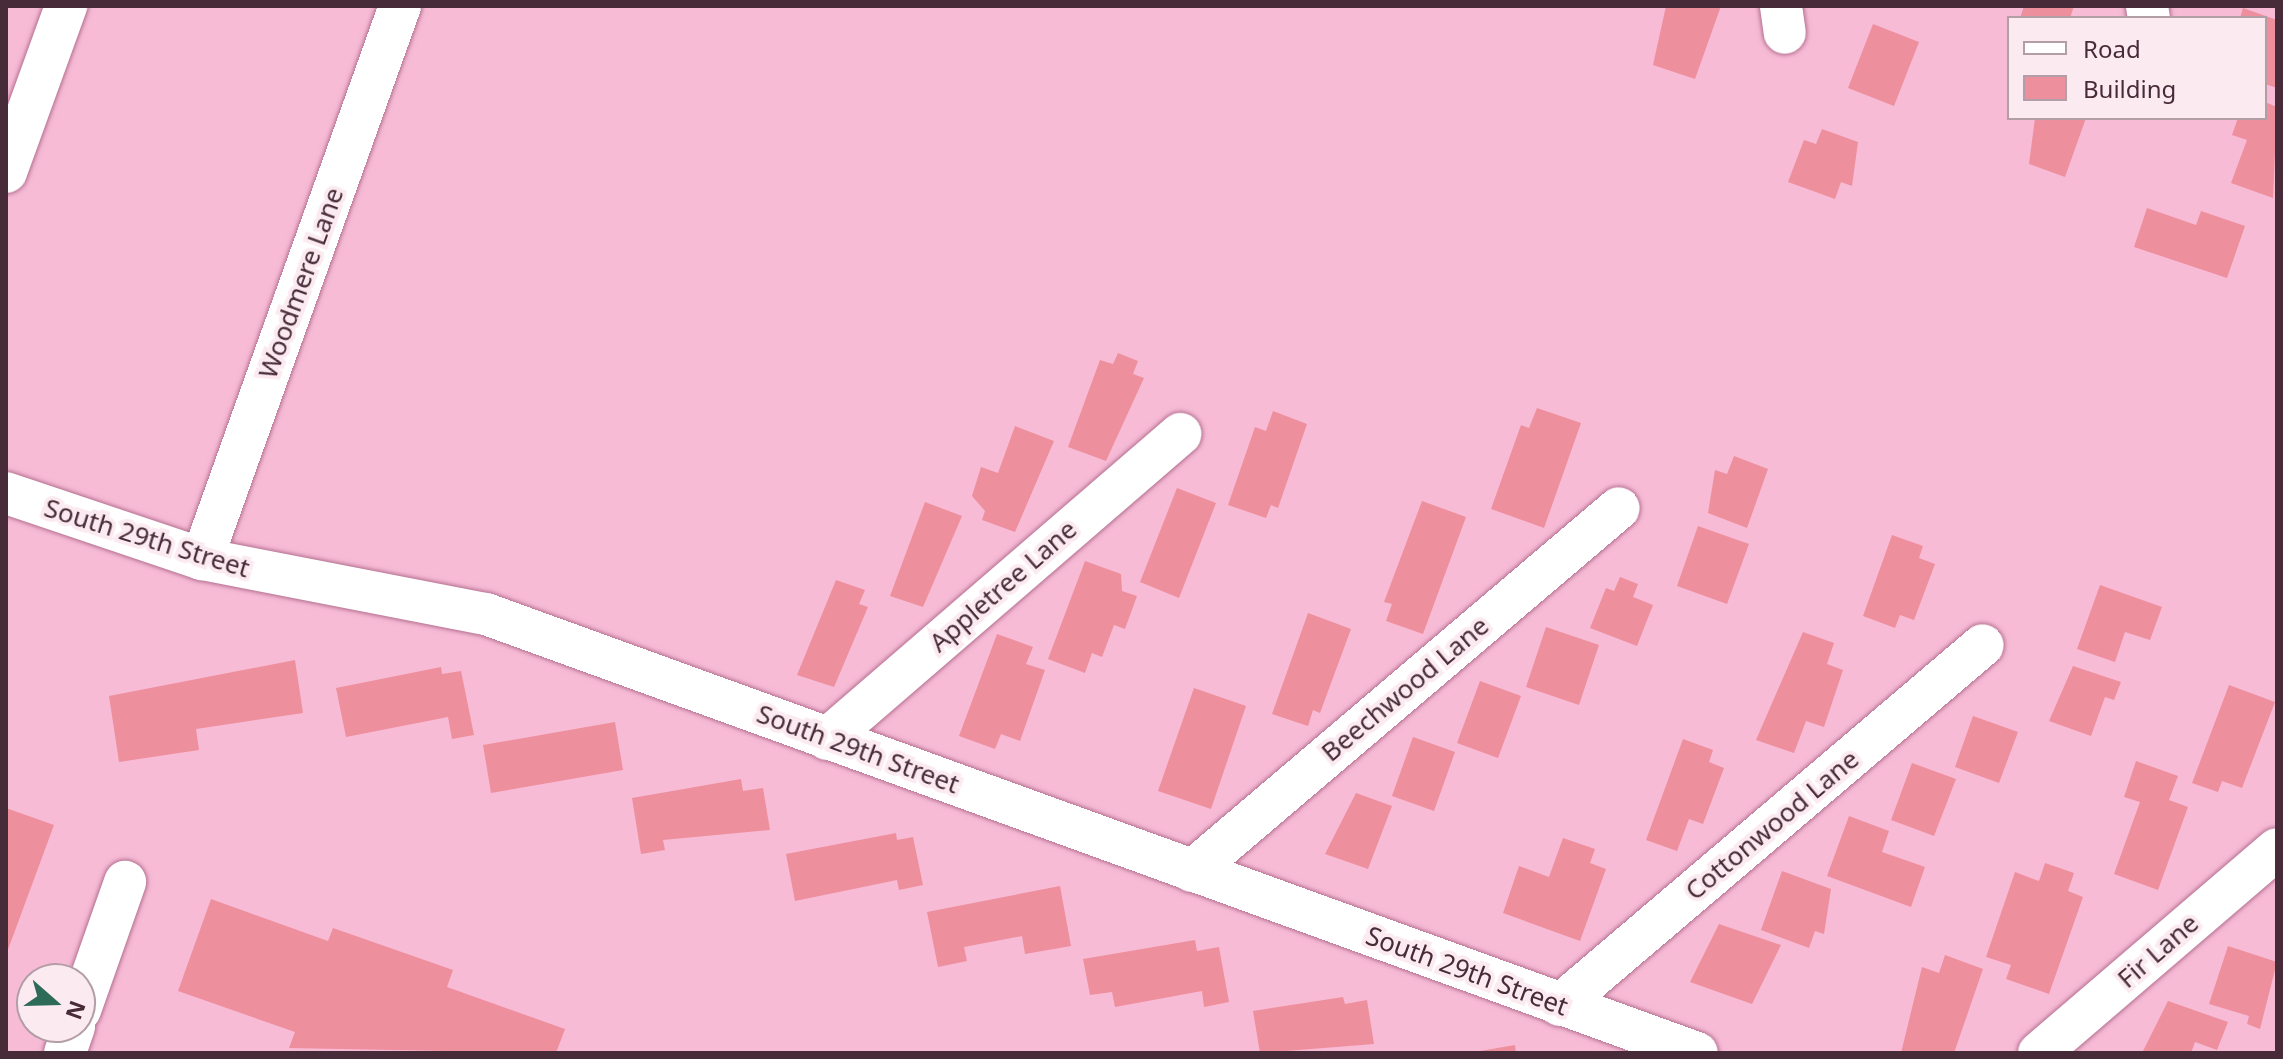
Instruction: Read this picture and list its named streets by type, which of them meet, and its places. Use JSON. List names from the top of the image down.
{
  "streets": {
    "street": [
      "Woodmere Lane",
      "South 29th Street",
      "Appletree Lane",
      "Beechwood Lane",
      "Cottonwood Lane",
      "Fir Lane"
    ]
  },
  "crossings": [
    ["Woodmere Lane", "South 29th Street"],
    ["South 29th Street", "Appletree Lane"],
    ["South 29th Street", "Beechwood Lane"],
    ["South 29th Street", "Cottonwood Lane"]
  ],
  "legend": ["Road", "Building"],
  "north": "right"
}
